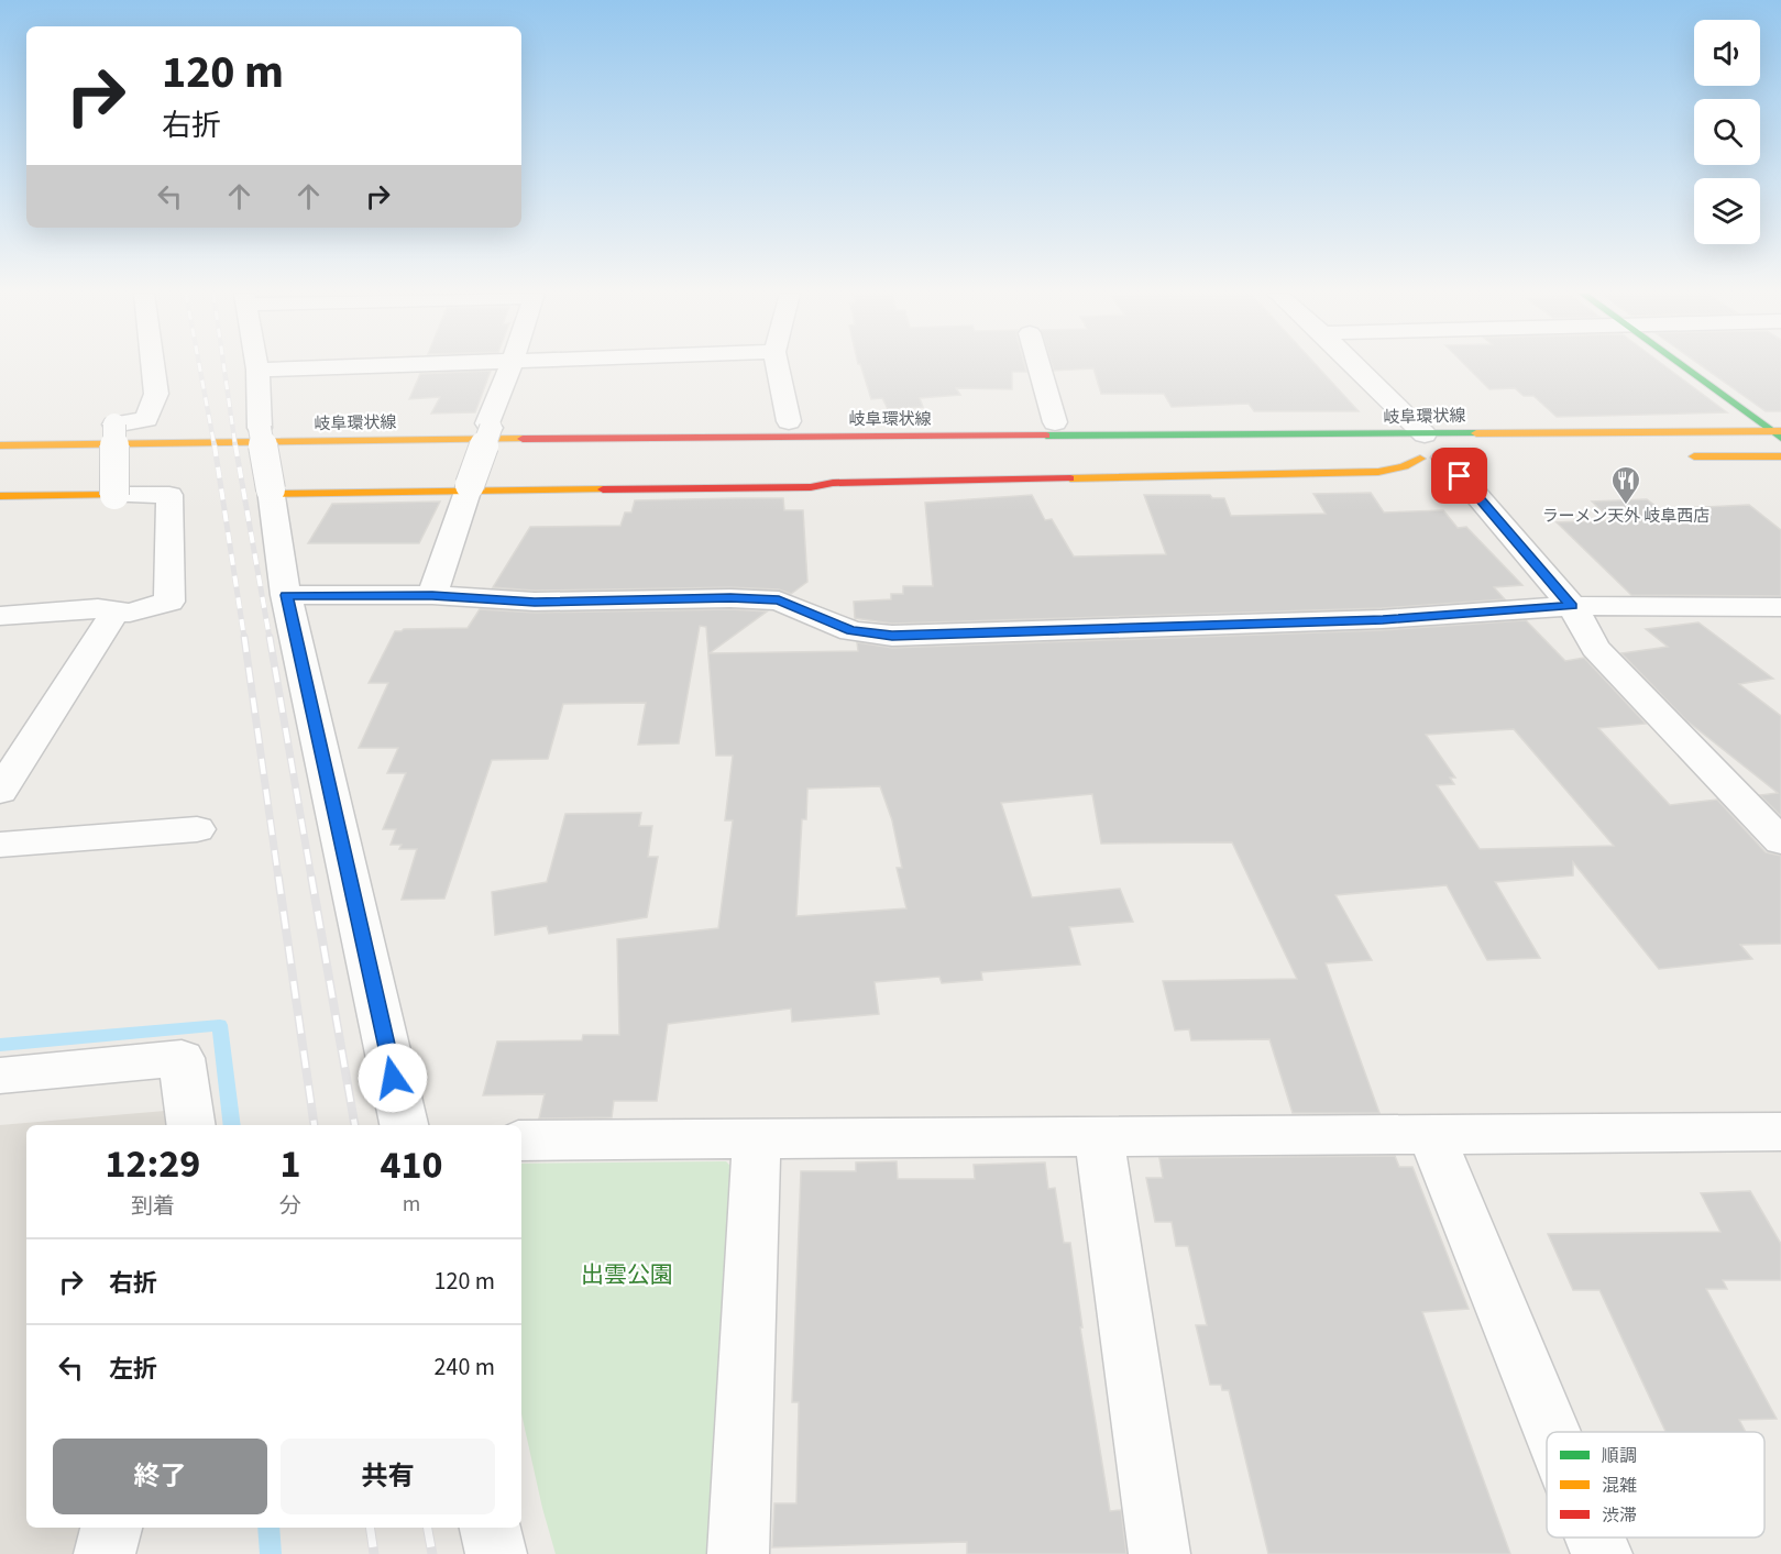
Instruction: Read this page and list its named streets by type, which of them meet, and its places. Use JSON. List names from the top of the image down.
{
  "streets": {
    "main road": ["岐阜環状線"]
  },
  "parks": ["出雲公園"],
  "places": {
    "restaurant": ["ラーメン天外 岐阜西店"]
  },
  "legend": ["順調", "混雑", "渋滞"],
  "page": {
    "turn": ["120 m", "右折"],
    "eta": [
      "12:29",
      "到着",
      "1",
      "分",
      "410",
      "m"
    ],
    "list": [
      {
        "name": "右折",
        "value": "120 m"
      },
      {
        "name": "左折",
        "value": "240 m"
      }
    ],
    "buttons": ["終了", "共有"]
  }
}
